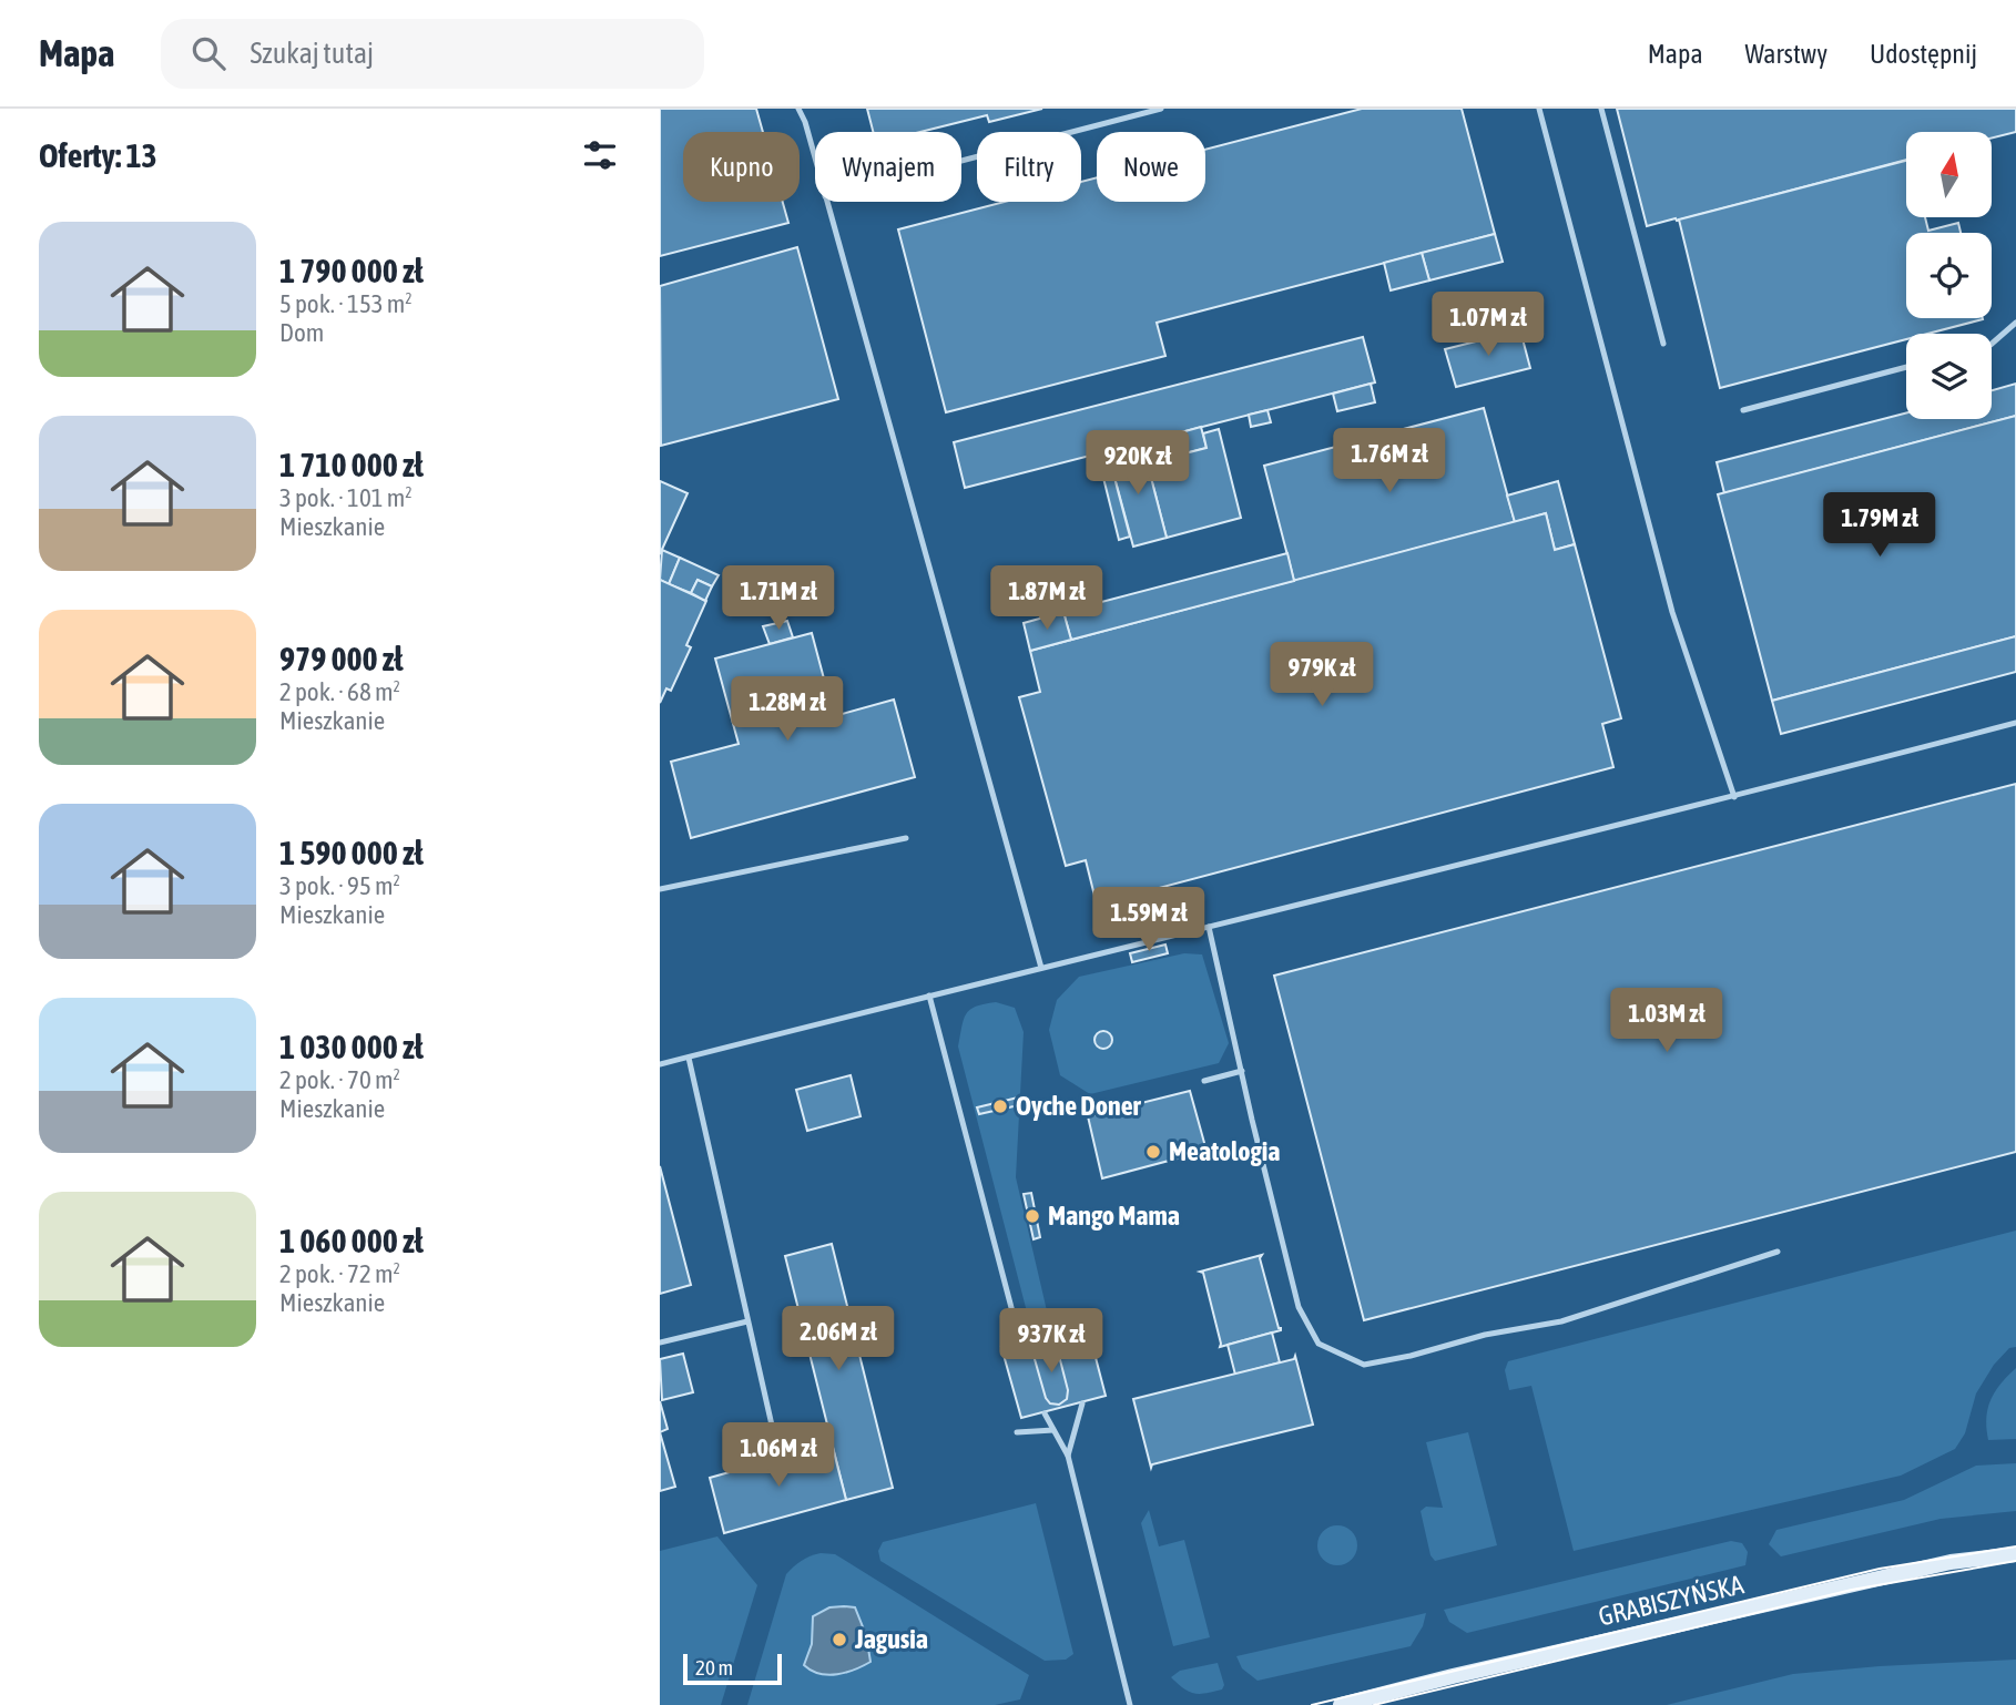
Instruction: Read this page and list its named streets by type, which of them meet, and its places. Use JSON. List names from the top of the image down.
{
  "streets": {
    "main road": ["GRABISZYŃSKA"]
  },
  "places": [
    "Oyche Doner",
    "Meatologia",
    "Mango Mama",
    "Jagusia"
  ],
  "scale_bar": "20 m",
  "north": "top",
  "page": {
    "header": "Mapa",
    "search": "Szukaj tutaj",
    "nav": ["Mapa", "Warstwy", "Udostępnij"],
    "heading": "Oferty: 13",
    "chip": [
      "Kupno",
      "Wynajem",
      "Filtry",
      "Nowe"
    ],
    "list": [
      {
        "name": "1 790 000 zł",
        "note": "5 pok. · 153 m² · Dom"
      },
      {
        "name": "1 710 000 zł",
        "note": "3 pok. · 101 m² · Mieszkanie"
      },
      {
        "name": "979 000 zł",
        "note": "2 pok. · 68 m² · Mieszkanie"
      },
      {
        "name": "1 590 000 zł",
        "note": "3 pok. · 95 m² · Mieszkanie"
      },
      {
        "name": "1 030 000 zł",
        "note": "2 pok. · 70 m² · Mieszkanie"
      },
      {
        "name": "1 060 000 zł",
        "note": "2 pok. · 72 m² · Mieszkanie"
      }
    ],
    "price": [
      "1.07M zł",
      "1.76M zł",
      "920K zł",
      "1.79M zł",
      "1.71M zł",
      "1.87M zł",
      "979K zł",
      "1.28M zł",
      "1.59M zł",
      "1.03M zł",
      "2.06M zł",
      "937K zł",
      "1.06M zł"
    ],
    "scale": "20 m"
  }
}
